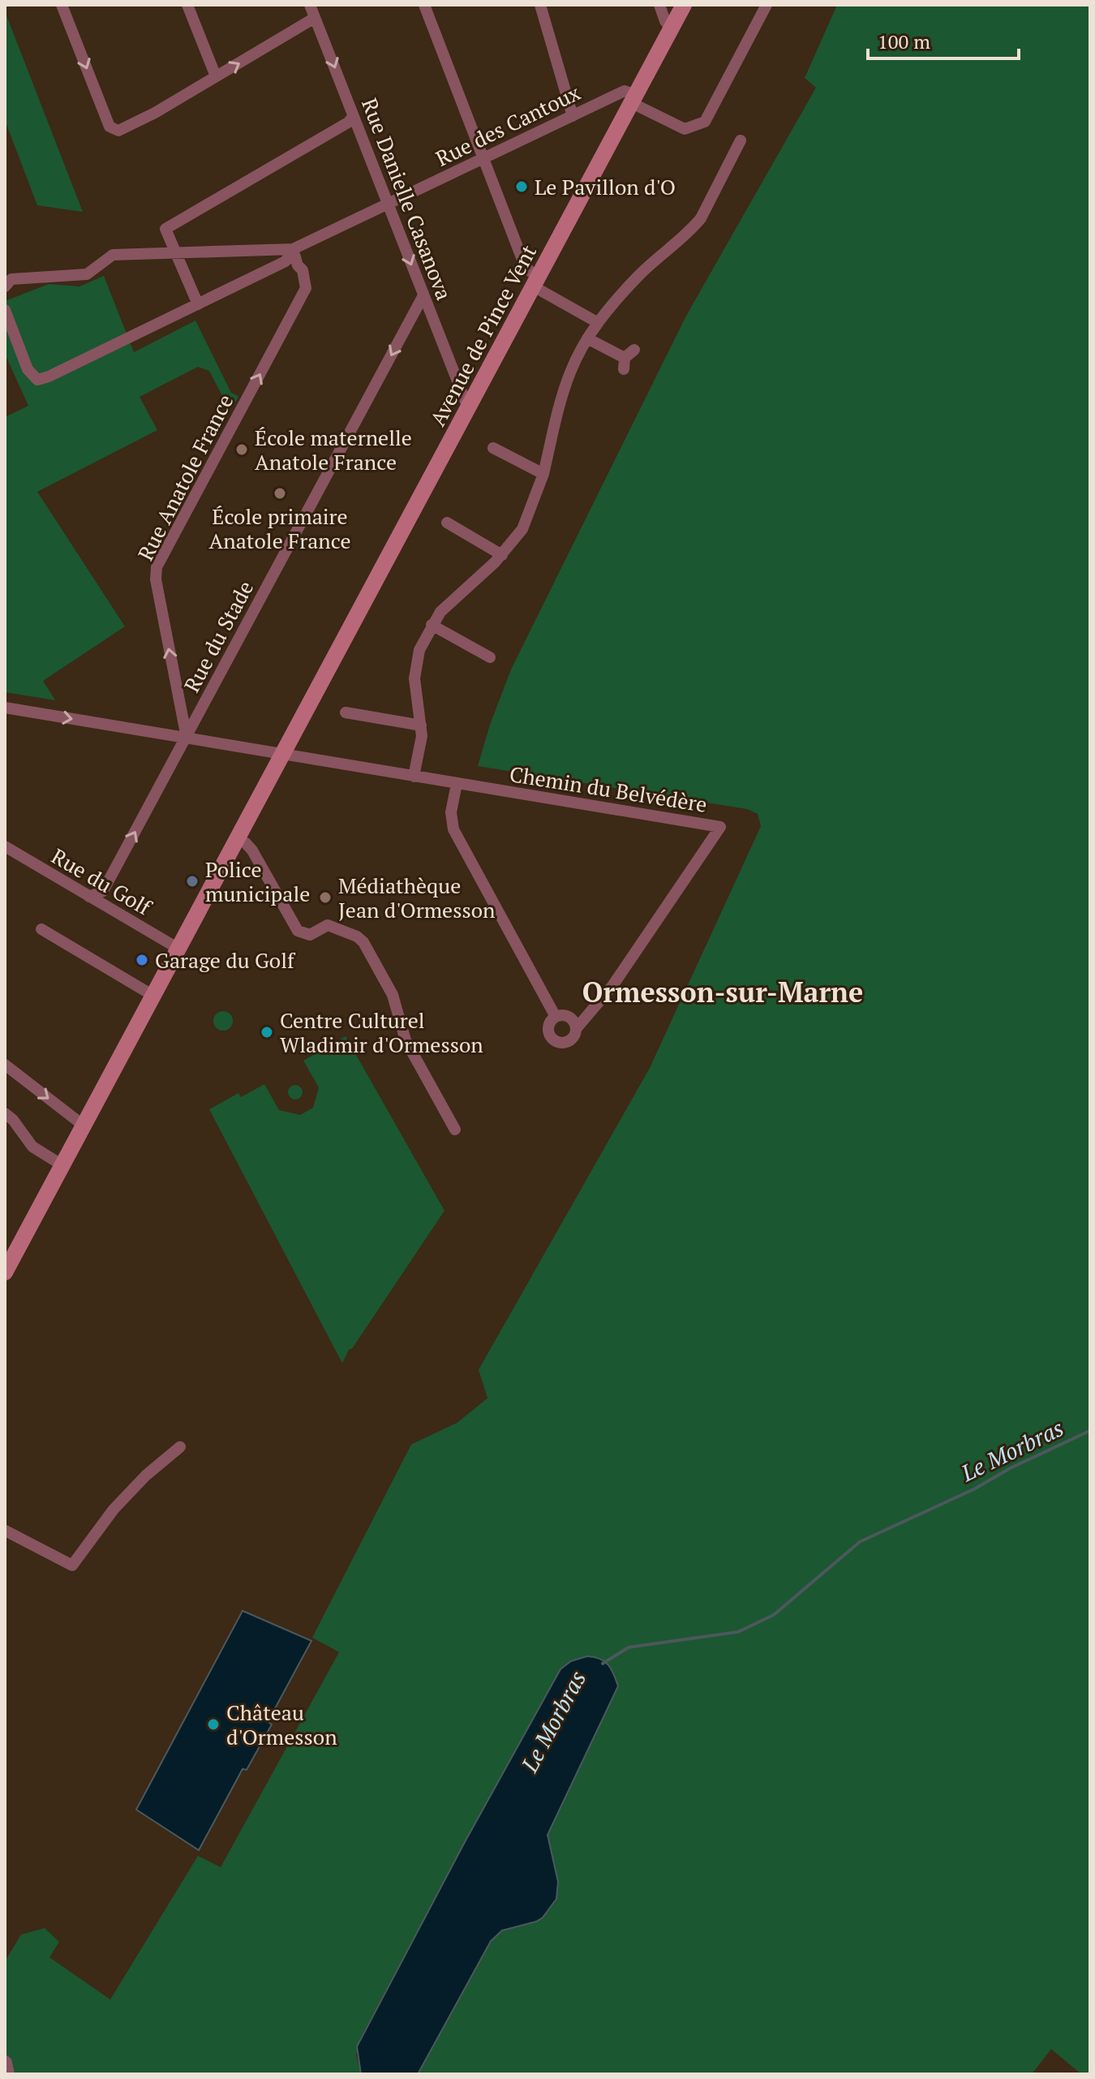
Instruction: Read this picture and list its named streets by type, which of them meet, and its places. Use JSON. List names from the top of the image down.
{
  "streets": {
    "main road": ["Avenue de Pince Vent"],
    "street": [
      "Rue des Cantoux",
      "Rue Danielle Casanova",
      "Rue Anatole France",
      "Rue du Stade",
      "Chemin du Belvédère",
      "Rue du Golf"
    ]
  },
  "crossings": [
    ["Rue des Cantoux", "Rue Danielle Casanova"],
    ["Rue des Cantoux", "Avenue de Pince Vent"],
    ["Rue des Cantoux", "Rue Anatole France"],
    ["Rue Danielle Casanova", "Avenue de Pince Vent"],
    ["Rue Danielle Casanova", "Rue du Stade"],
    ["Avenue de Pince Vent", "Chemin du Belvédère"],
    ["Avenue de Pince Vent", "Rue du Golf"],
    ["Rue Anatole France", "Rue du Stade"],
    ["Rue Anatole France", "Chemin du Belvédère"],
    ["Rue du Stade", "Chemin du Belvédère"]
  ],
  "one_way": ["Rue Danielle Casanova", "Rue Anatole France"],
  "districts": ["Ormesson-sur-Marne"],
  "water": ["Le Morbras"],
  "places": [
    "Le Pavillon d'O",
    "École maternelle Anatole France",
    "École primaire Anatole France",
    "Police municipale",
    "Médiathèque Jean d'Ormesson",
    "Garage du Golf",
    "Centre Culturel Wladimir d'Ormesson",
    "Château d'Ormesson"
  ],
  "scale_bar": "100 m"
}
